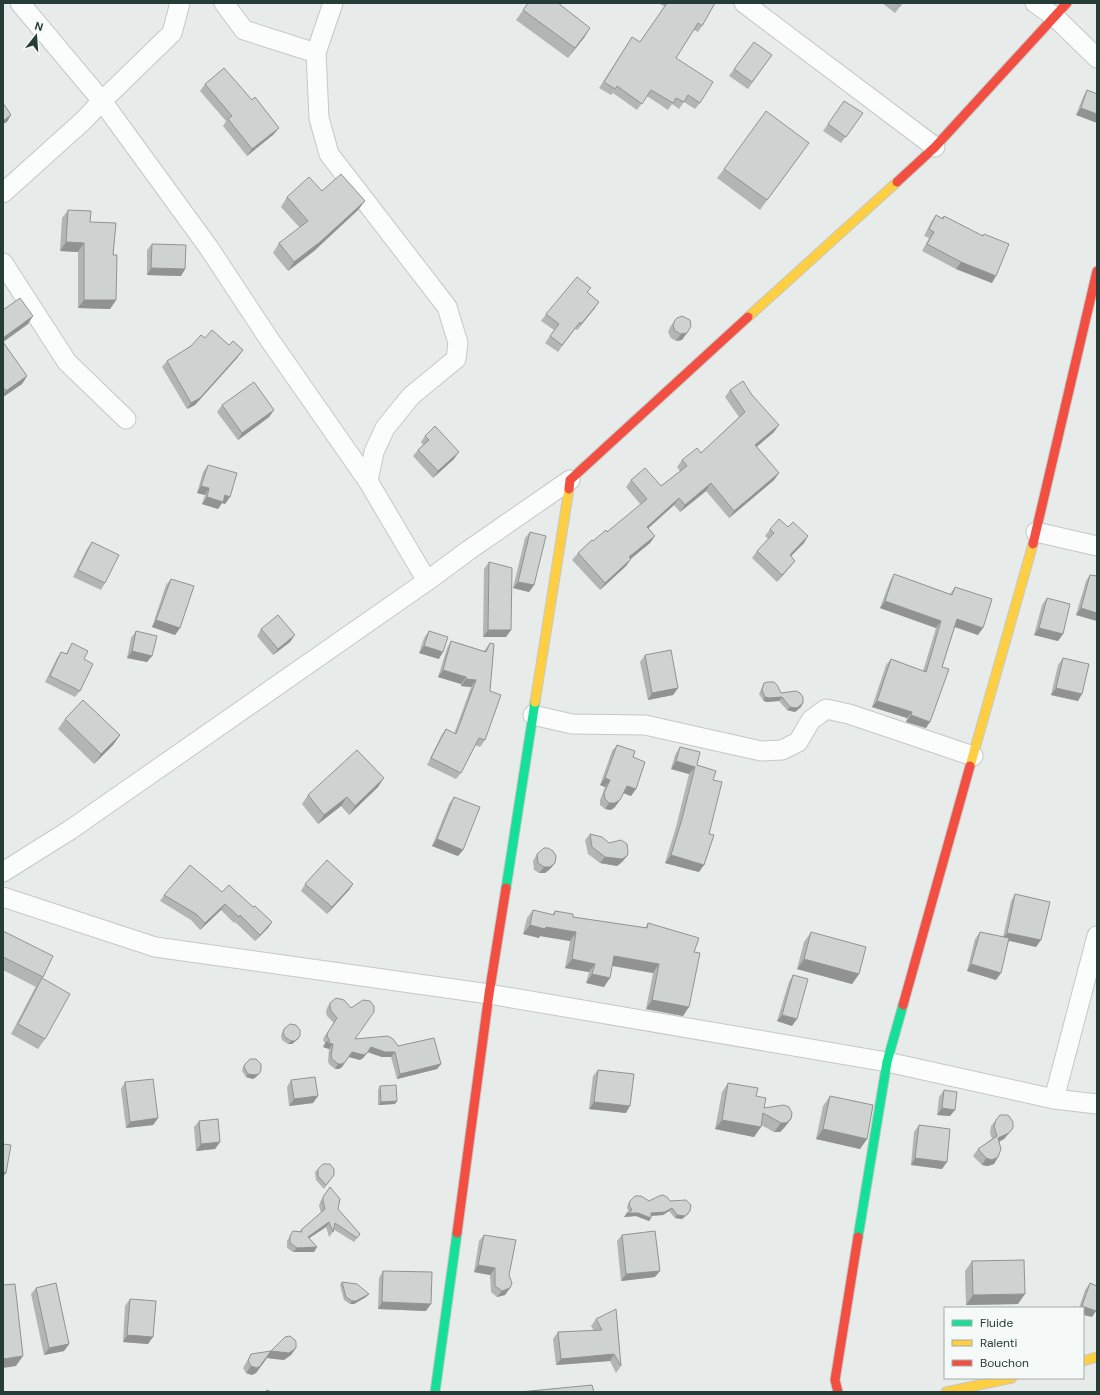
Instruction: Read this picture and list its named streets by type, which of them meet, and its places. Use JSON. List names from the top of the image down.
{
  "legend": ["Fluide", "Ralenti", "Bouchon"],
  "north": "top"
}
